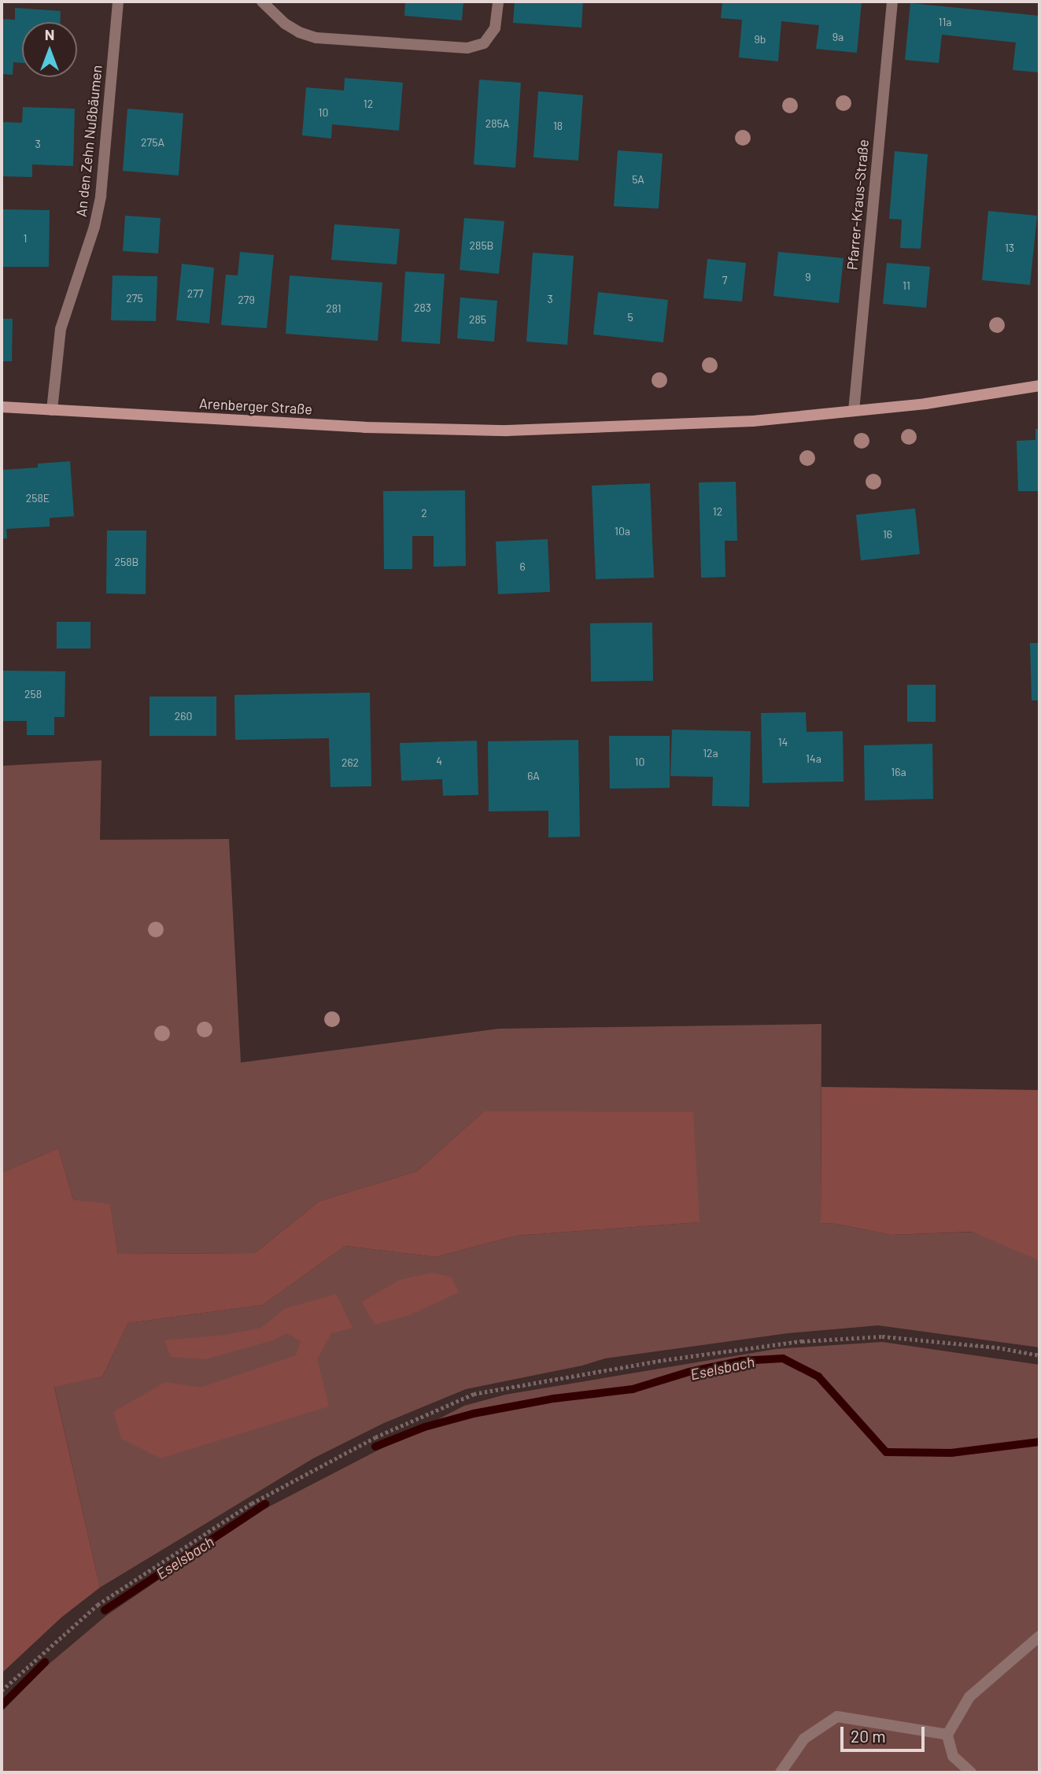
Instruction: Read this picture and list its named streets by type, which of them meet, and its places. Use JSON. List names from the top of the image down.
{
  "streets": {
    "street": ["An den Zehn Nußbäumen", "Pfarrer-Kraus-Straße", "Arenberger Straße"]
  },
  "crossings": [
    ["An den Zehn Nußbäumen", "Arenberger Straße"],
    ["Pfarrer-Kraus-Straße", "Arenberger Straße"]
  ],
  "water": ["Eselsbach"],
  "house_numbers": [
    "11a",
    "9a",
    "9b",
    "12",
    "10",
    "285A",
    "18",
    "275A",
    "3",
    "5A",
    "1",
    "285B",
    "13",
    "9",
    "7",
    "11",
    "277",
    "275",
    "3",
    "279",
    "283",
    "281",
    "5",
    "285",
    "258E",
    "12",
    "2",
    "10a",
    "16",
    "258B",
    "6",
    "258",
    "260",
    "14",
    "12a",
    "14a",
    "4",
    "10",
    "262",
    "16a",
    "6A"
  ],
  "scale_bar": "20 m",
  "north": "top"
}
